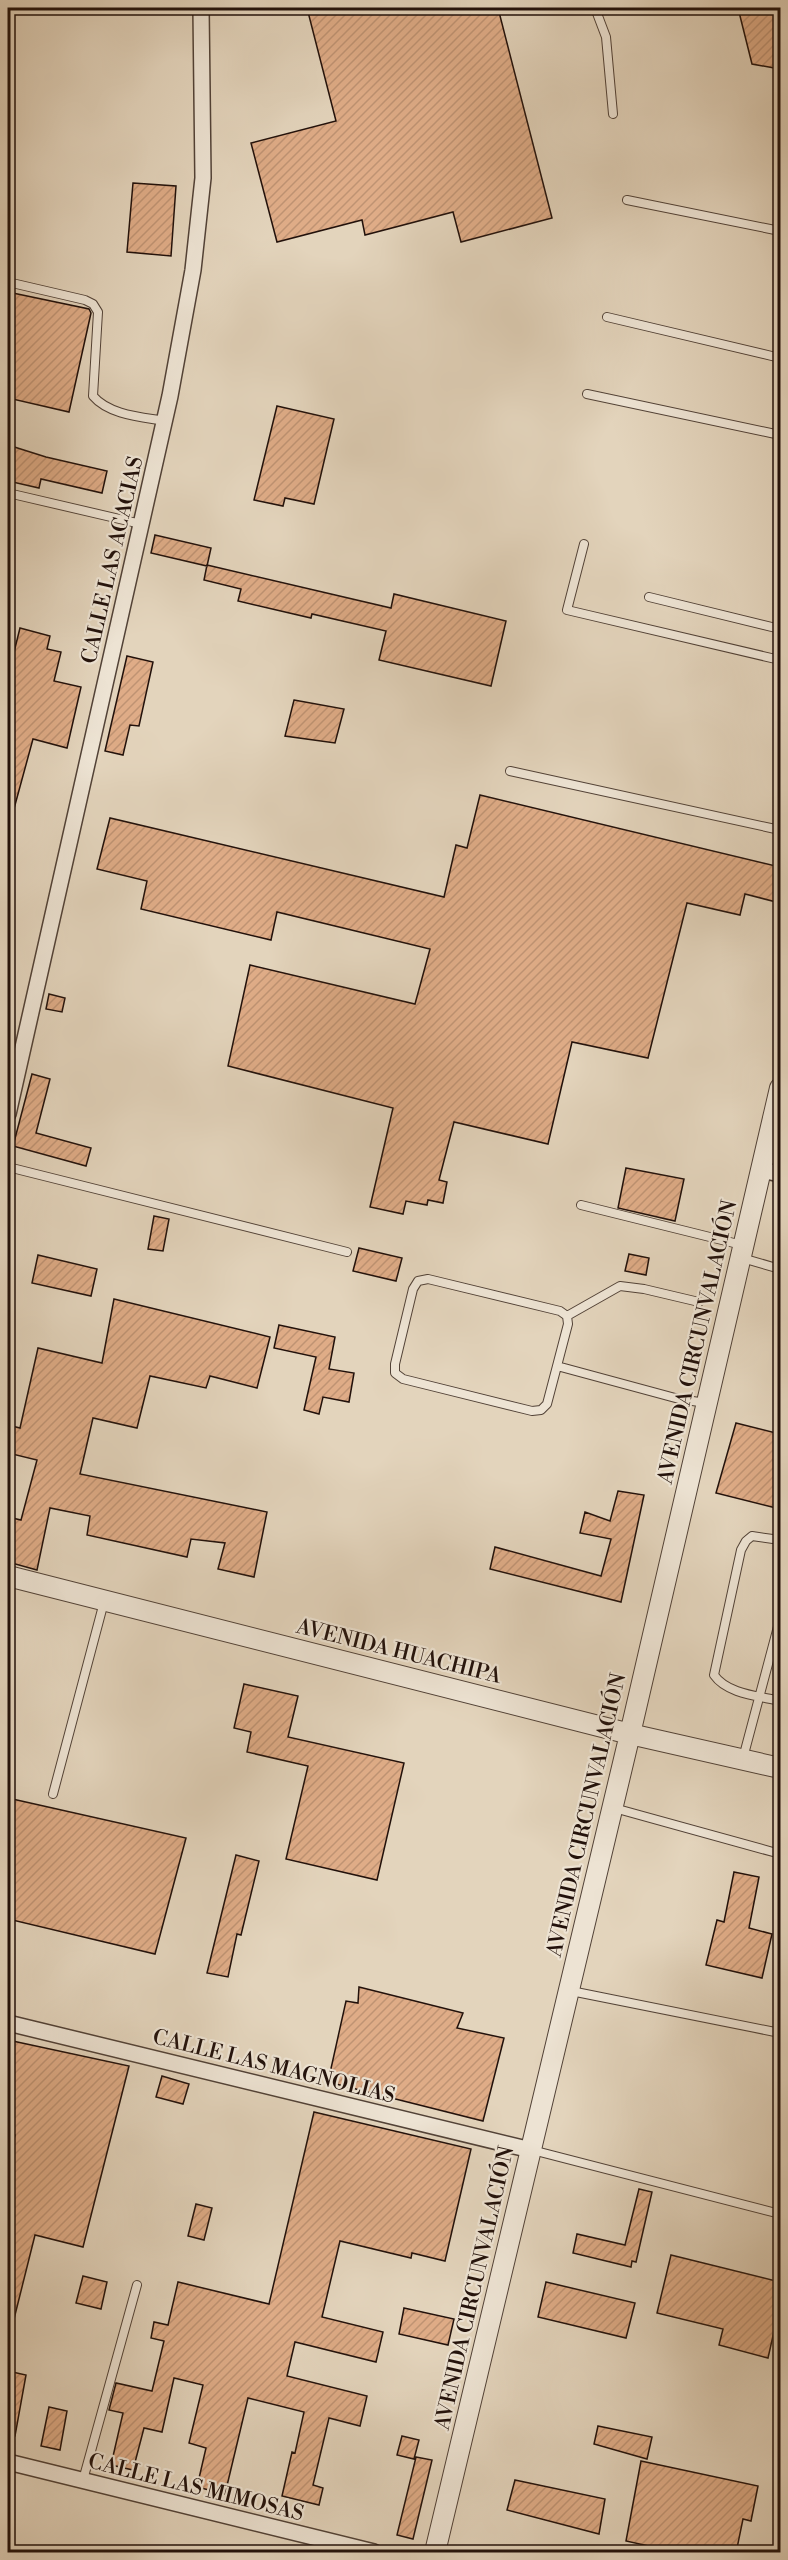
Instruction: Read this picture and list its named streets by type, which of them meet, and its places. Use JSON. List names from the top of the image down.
{
  "streets": {
    "street": [
      "CALLE LAS ACACIAS",
      "AVENIDA CIRCUNVALACIÓN",
      "AVENIDA HUACHIPA",
      "CALLE LAS MAGNOLIAS",
      "CALLE LAS MIMOSAS"
    ]
  },
  "crossings": [
    ["AVENIDA CIRCUNVALACIÓN", "AVENIDA HUACHIPA"],
    ["AVENIDA CIRCUNVALACIÓN", "CALLE LAS MAGNOLIAS"]
  ]
}
